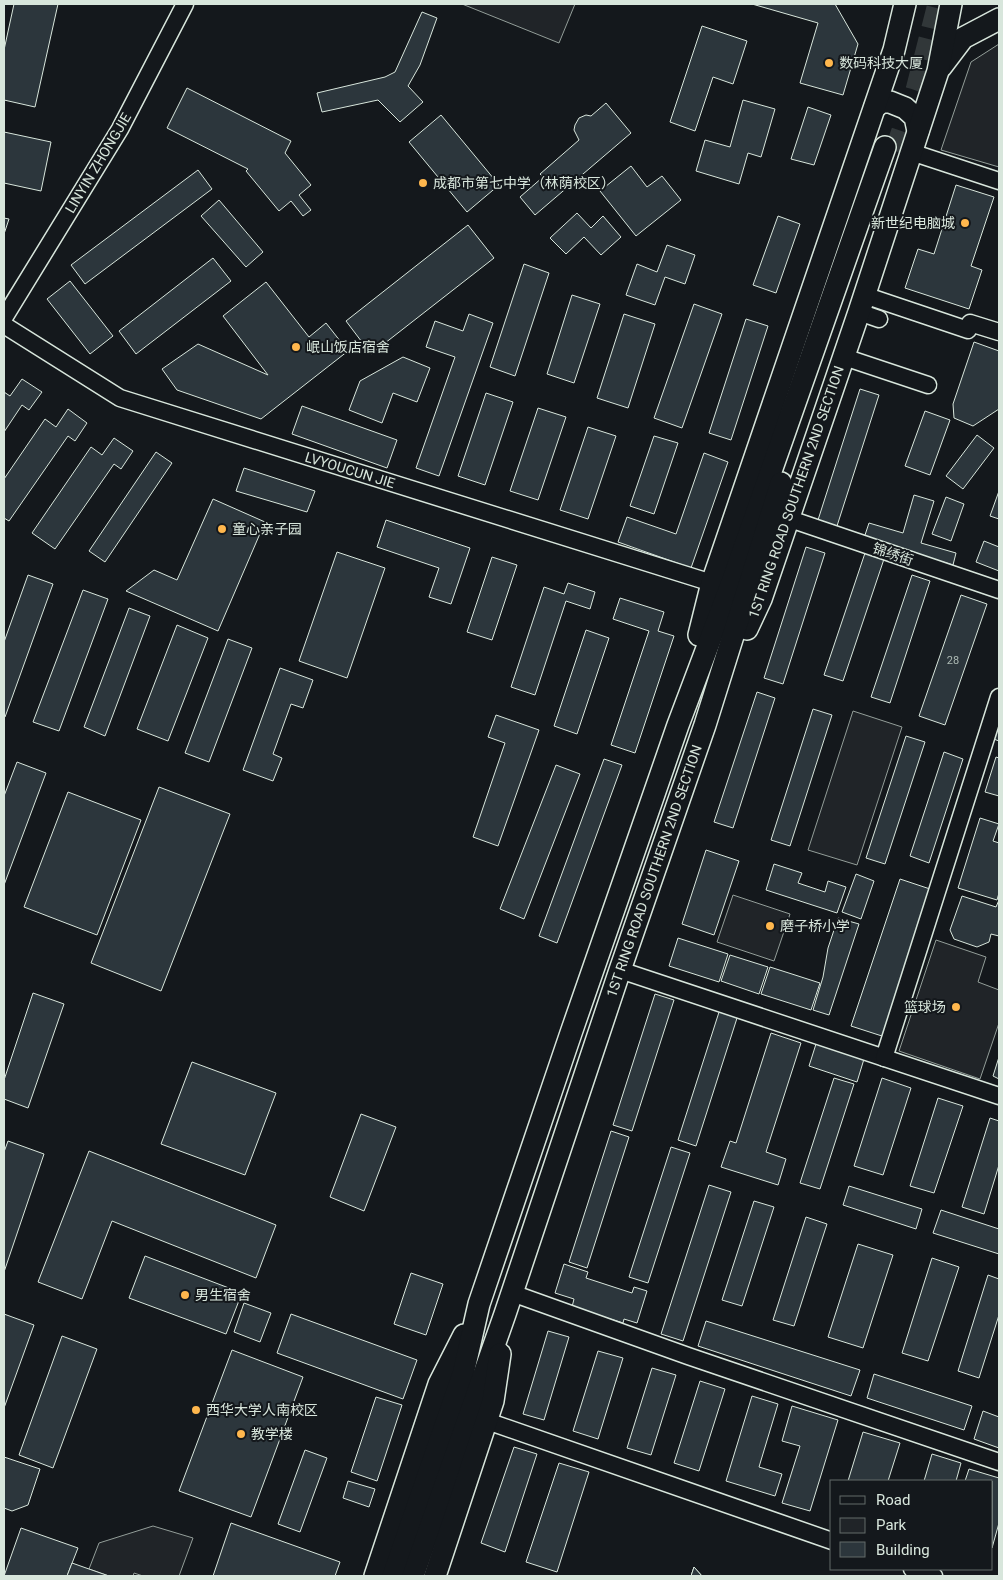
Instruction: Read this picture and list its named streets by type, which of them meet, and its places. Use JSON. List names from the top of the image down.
{
  "streets": {
    "main road": ["1ST RING ROAD SOUTHERN 2ND SECTION"],
    "street": ["LINYIN ZHONGJIE", "LVYOUCUN JIE", "锦绣街"]
  },
  "crossings": [
    ["LVYOUCUN JIE", "1ST RING ROAD SOUTHERN 2ND SECTION"],
    ["1ST RING ROAD SOUTHERN 2ND SECTION", "锦绣街"]
  ],
  "places": [
    "数码科技大厦",
    "成都市第七中学（林荫校区）",
    "新世纪电脑城",
    "岷山饭店宿舍",
    "童心亲子园",
    "磨子桥小学",
    "篮球场",
    "男生宿舍",
    "西华大学人南校区",
    "教学楼"
  ],
  "house_numbers": ["28"],
  "legend": ["Road", "Park", "Building"]
}
